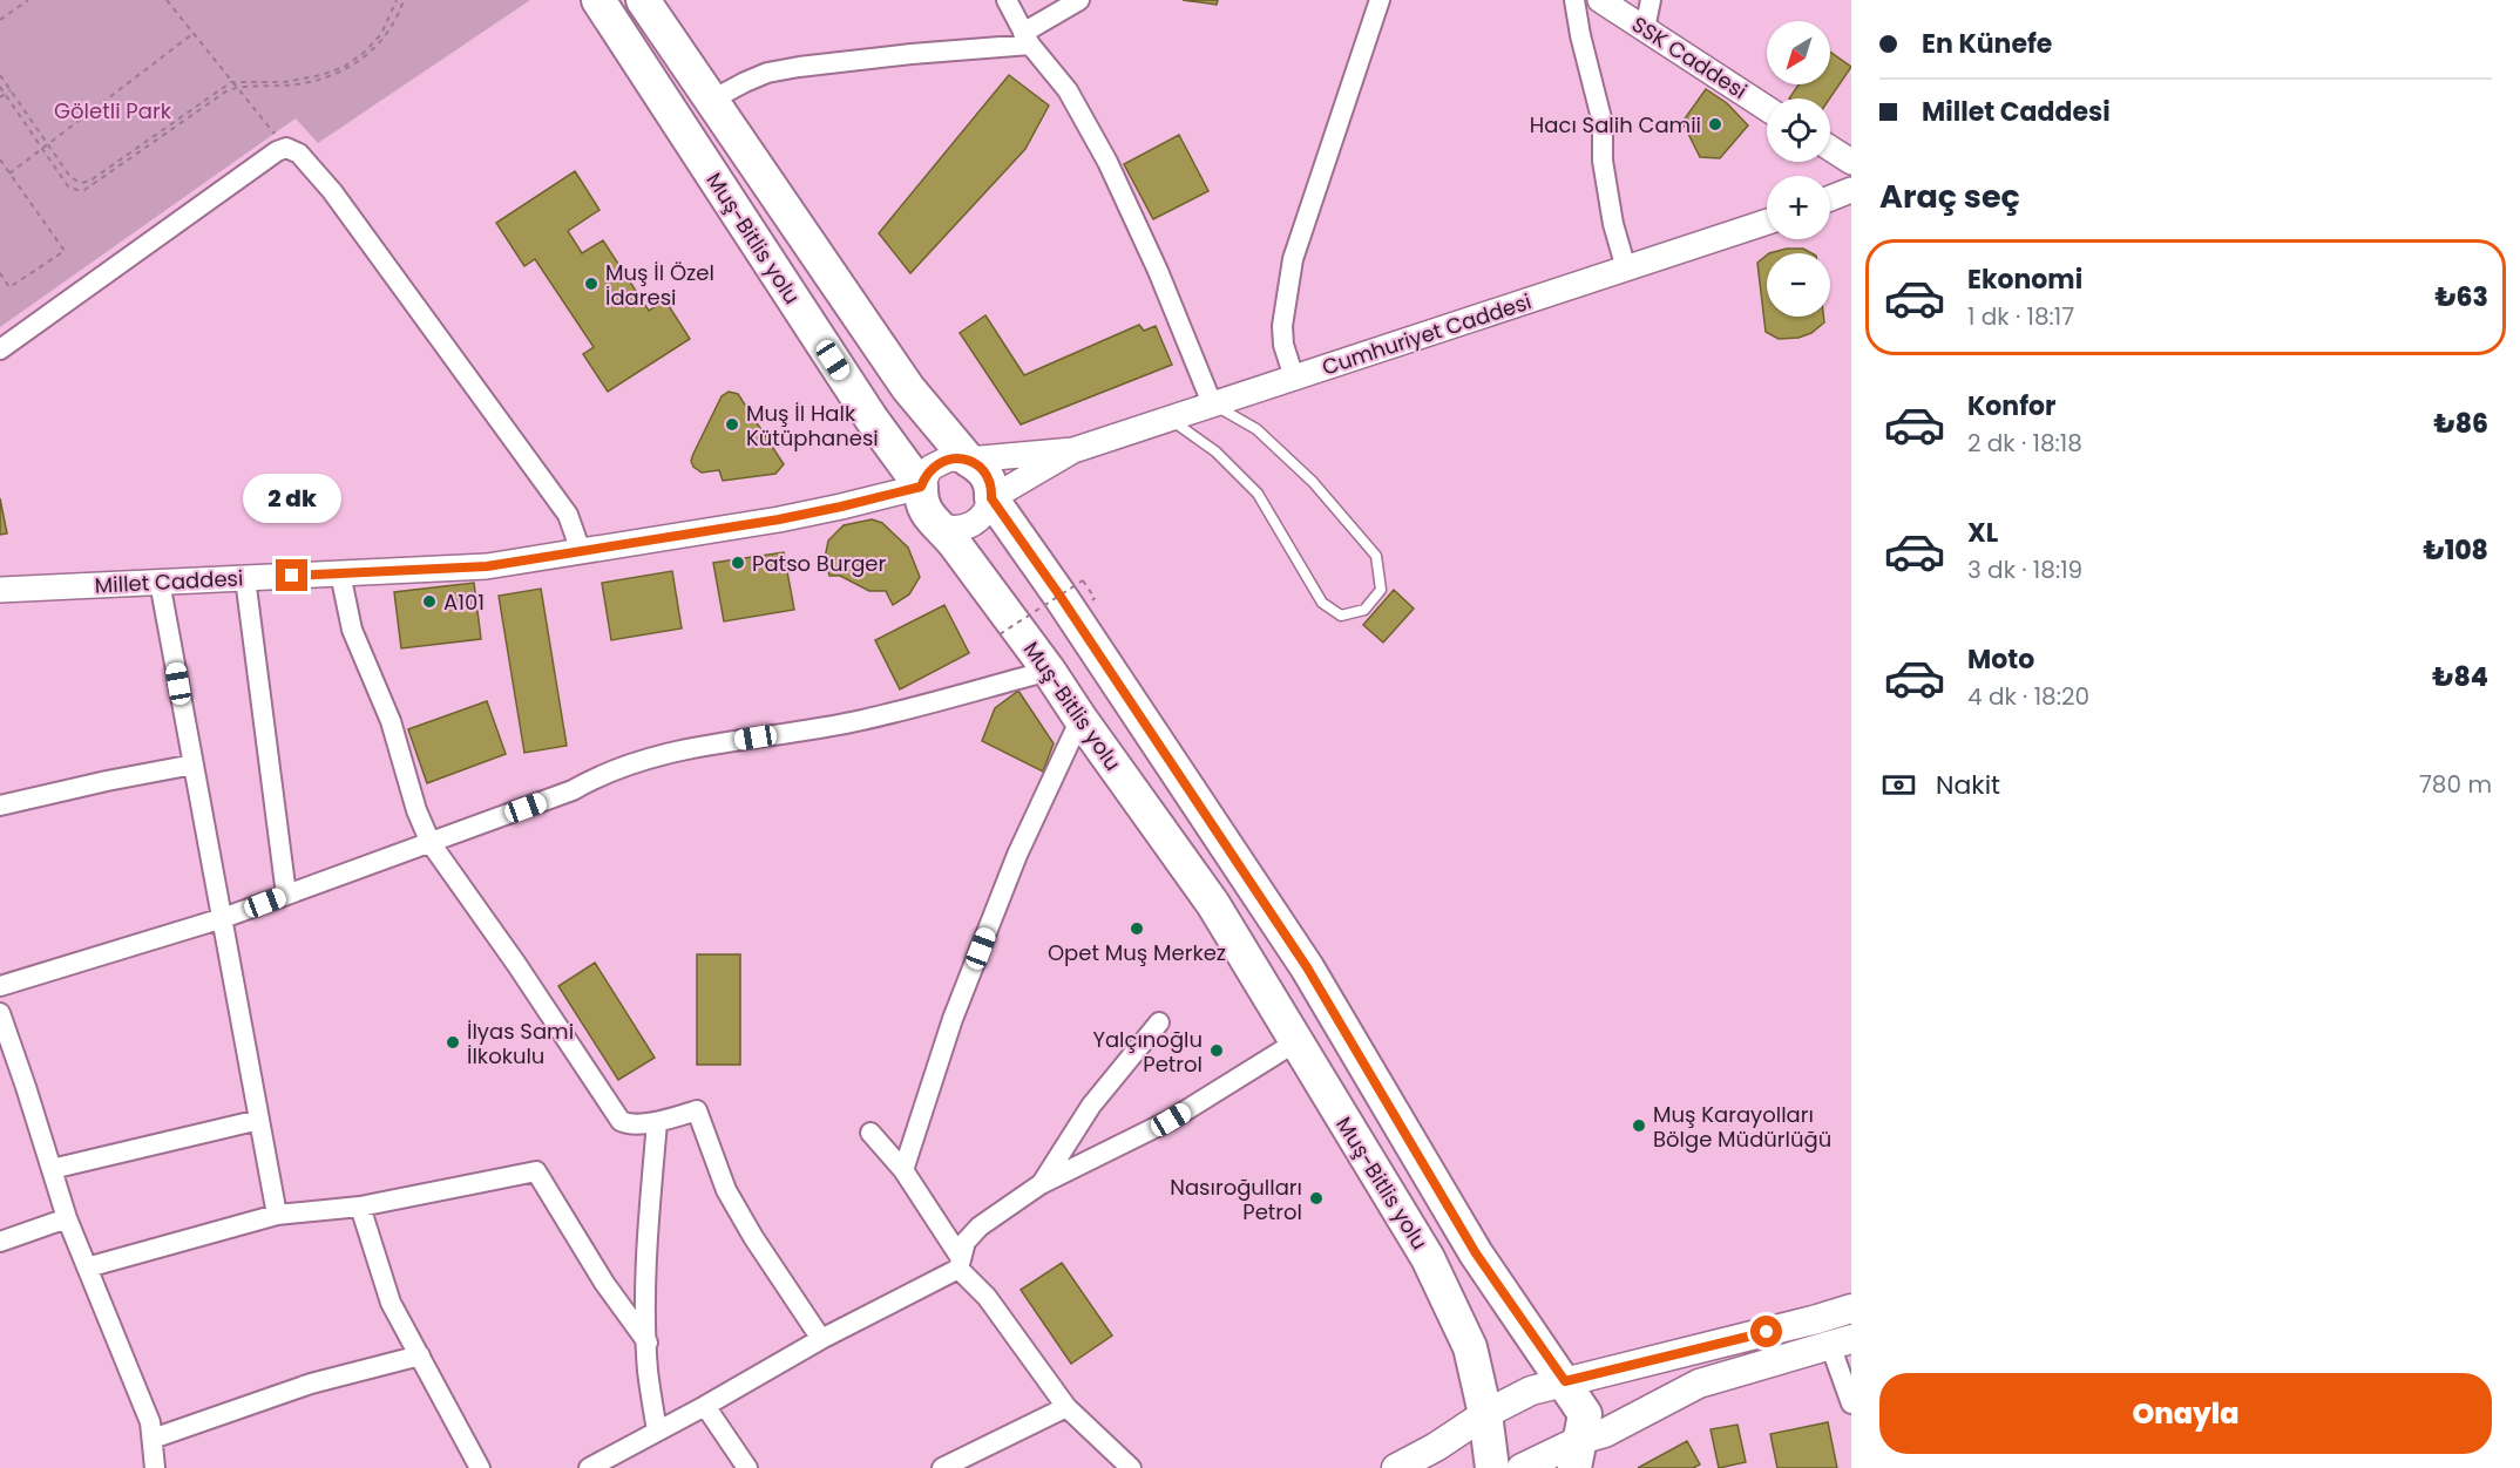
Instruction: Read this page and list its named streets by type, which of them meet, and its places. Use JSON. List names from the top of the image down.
{
  "streets": {
    "highway": ["Muş-Bitlis yolu"],
    "street": ["SSK Caddesi", "Cumhuriyet Caddesi", "Millet Caddesi"]
  },
  "crossings": [
    ["Muş-Bitlis yolu", "Cumhuriyet Caddesi"],
    ["Muş-Bitlis yolu", "Millet Caddesi"],
    ["Cumhuriyet Caddesi", "Millet Caddesi"]
  ],
  "parks": ["Göletli Park"],
  "places": [
    "Hacı Salih Camii",
    "Muş İl Özel İdaresi",
    "Muş İl Halk Kütüphanesi",
    "Patso Burger",
    "A101",
    "Opet Muş Merkez",
    "İlyas Sami İlkokulu",
    "Yalçınoğlu Petrol",
    "Muş Karayolları Bölge Müdürlüğü",
    "Nasıroğulları Petrol"
  ],
  "north": "bottom left",
  "page": {
    "banner": ["En Künefe", "Millet Caddesi"],
    "map_buttons": ["+", "−"],
    "heading": "Araç seç",
    "list": [
      {
        "name": "Ekonomi",
        "note": "1 dk · 18:17",
        "value": "₺63"
      },
      {
        "name": "Konfor",
        "note": "2 dk · 18:18",
        "value": "₺86"
      },
      {
        "name": "XL",
        "note": "3 dk · 18:19",
        "value": "₺108"
      },
      {
        "name": "Moto",
        "note": "4 dk · 18:20",
        "value": "₺84"
      }
    ],
    "bubble": "2 dk",
    "pay": ["Nakit", "780 m"],
    "buttons": "Onayla"
  }
}
